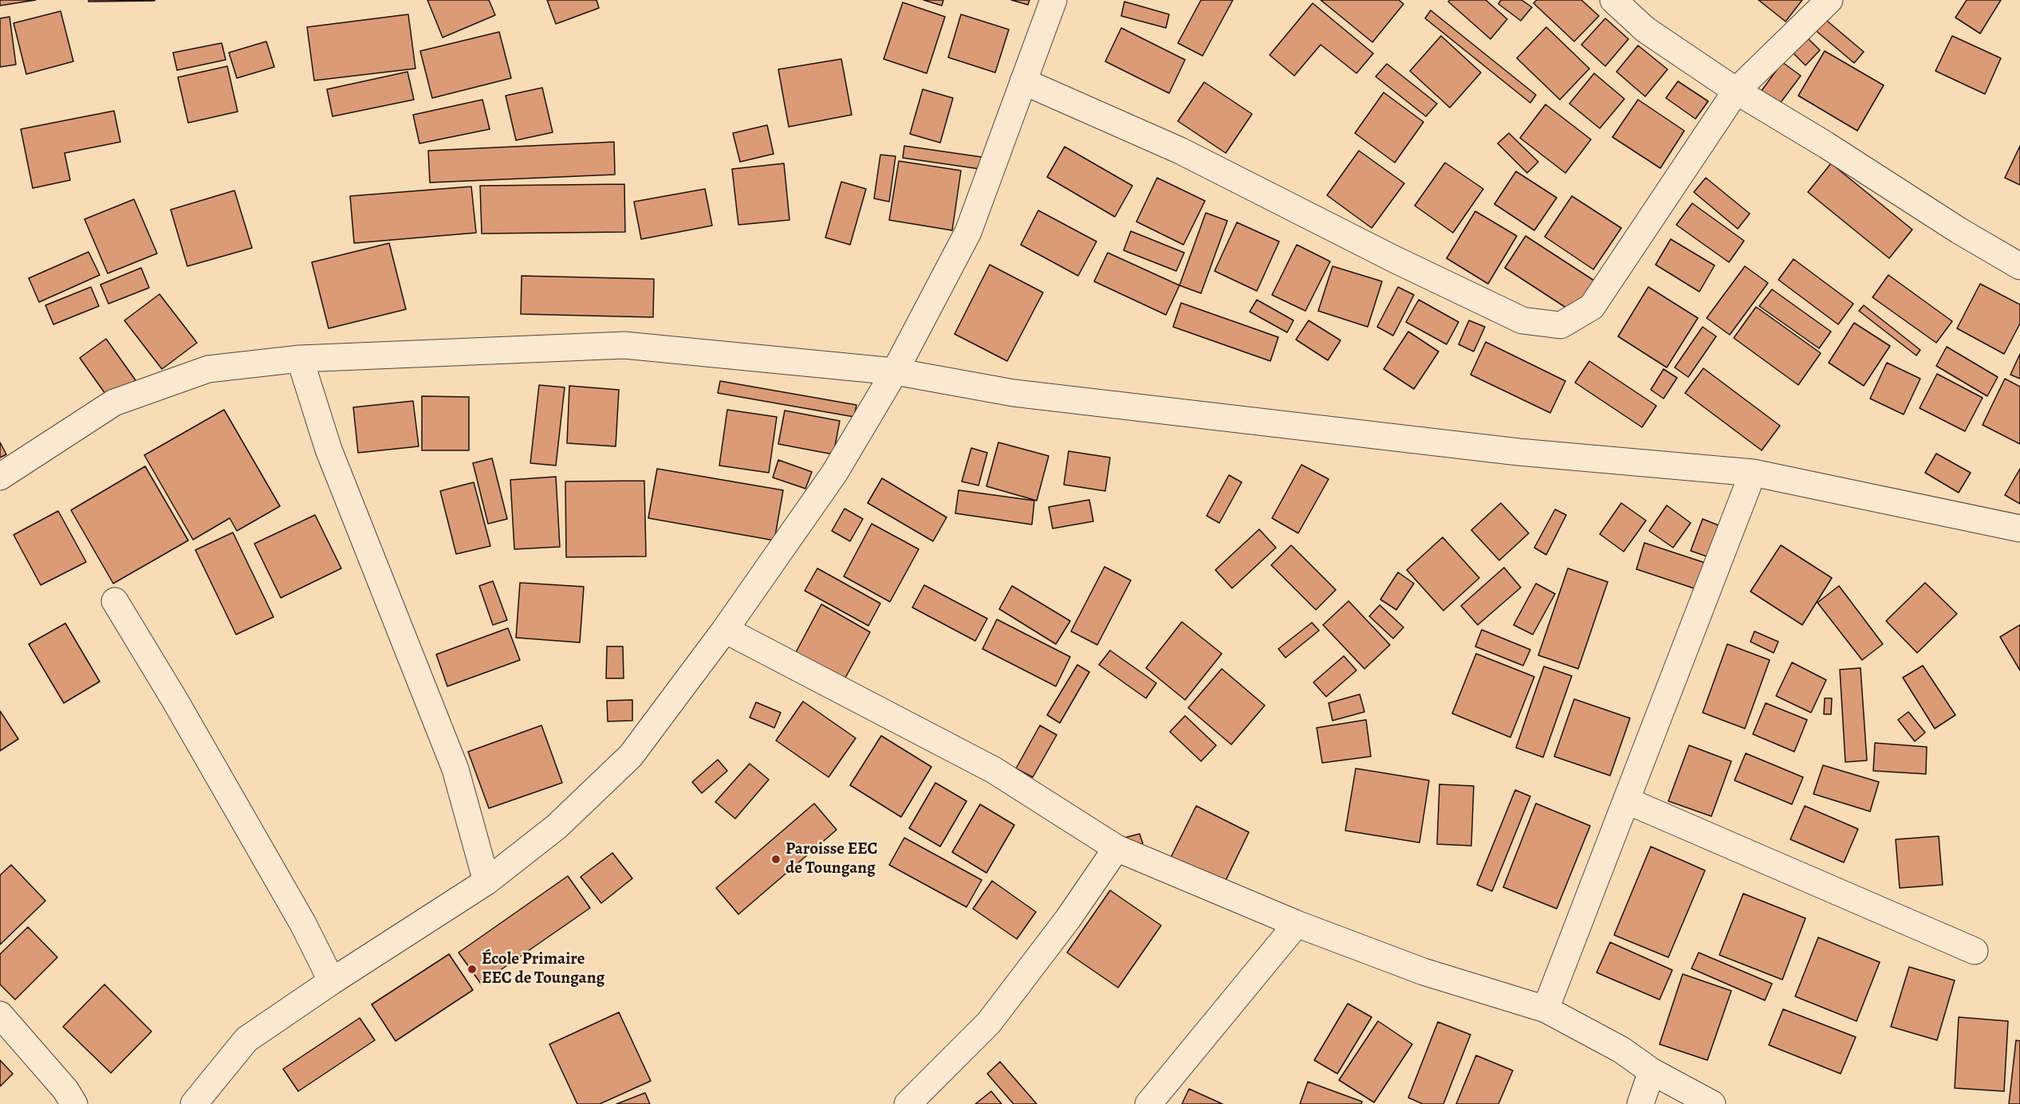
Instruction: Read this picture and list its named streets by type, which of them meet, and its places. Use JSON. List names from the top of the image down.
{
  "places": ["Paroisse EEC de Toungang", "École Primaire EEC de Toungang"]
}
